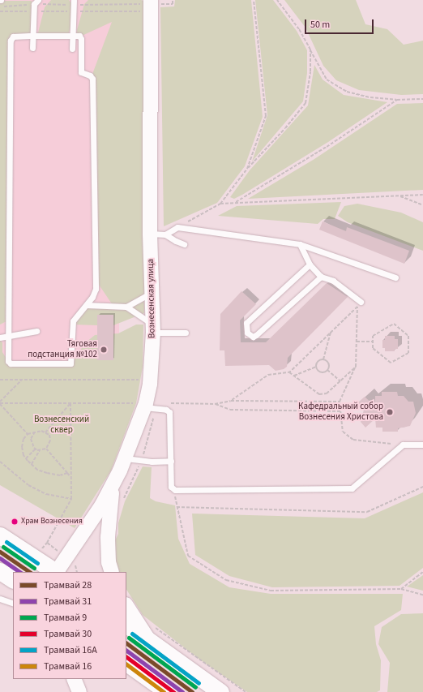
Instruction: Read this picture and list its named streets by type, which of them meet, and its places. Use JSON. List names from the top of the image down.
{
  "streets": {
    "main road": ["Вознесенская улица"]
  },
  "parks": ["Вознесенский cквер"],
  "places": ["Тяговая подстанция №102", "Кафедральный собор Вознесения Христова", "Храм Вознесения"],
  "lines": [
    "tram line 16А",
    "tram line 9",
    "tram line 28",
    "tram line 31",
    "tram line 30",
    "tram line 16"
  ],
  "legend": [
    "Трамвай 28",
    "Трамвай 31",
    "Трамвай 9",
    "Трамвай 30",
    "Трамвай 16А",
    "Трамвай 16"
  ],
  "scale_bar": "50 m"
}
